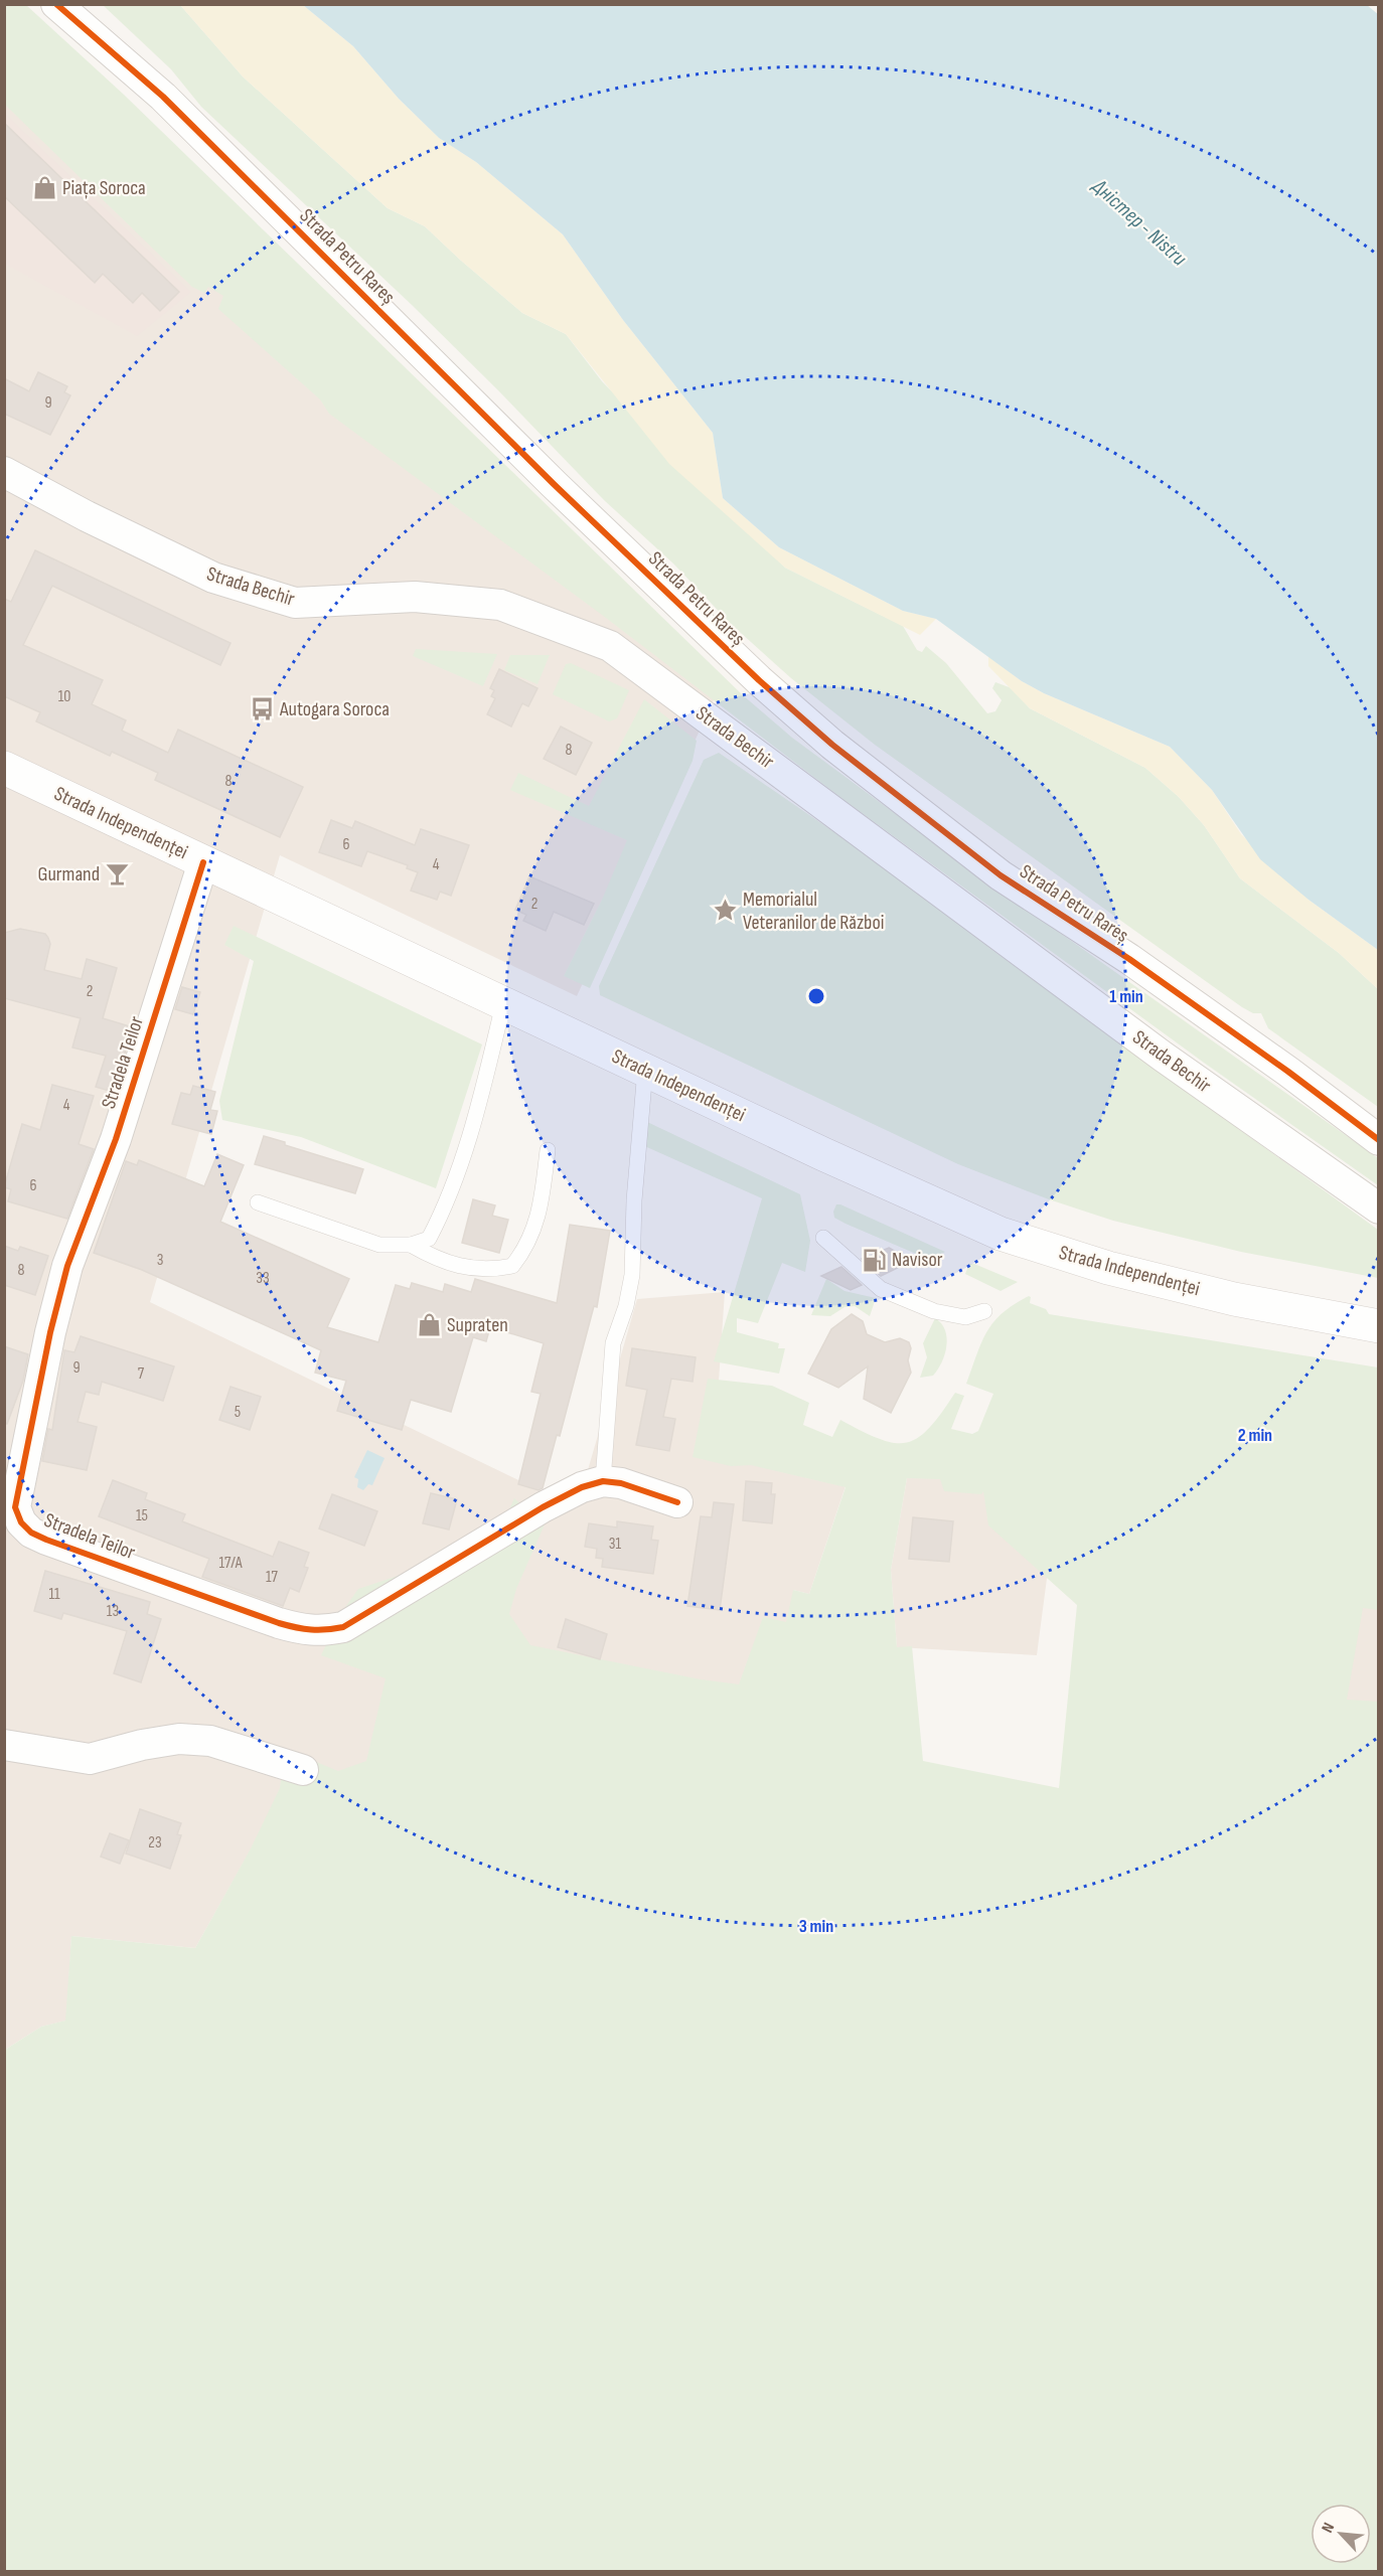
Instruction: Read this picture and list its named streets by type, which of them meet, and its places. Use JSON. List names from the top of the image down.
{
  "streets": {
    "main road": ["Strada Independenței"],
    "street": ["Strada Petru Rareș", "Strada Bechir", "Stradela Teilor"]
  },
  "crossings": [
    ["Strada Independenței", "Stradela Teilor"]
  ],
  "water": ["Дністер - Nistru"],
  "places": {
    "shop": ["Piața Soroca", "Supraten"],
    "bus stop": ["Autogara Soroca"],
    "bar": ["Gurmand"],
    "place": ["Memorialul Veteranilor de Război"],
    "fuel station": ["Navisor"]
  },
  "house_numbers": [
    "9",
    "10",
    "8",
    "8",
    "6",
    "4",
    "2",
    "2",
    "4",
    "6",
    "3",
    "8",
    "33",
    "9",
    "7",
    "5",
    "15",
    "31",
    "17/A",
    "17",
    "11",
    "13",
    "23"
  ],
  "north": "top left",
  "rings": ["1 min", "2 min", "3 min"]
}
